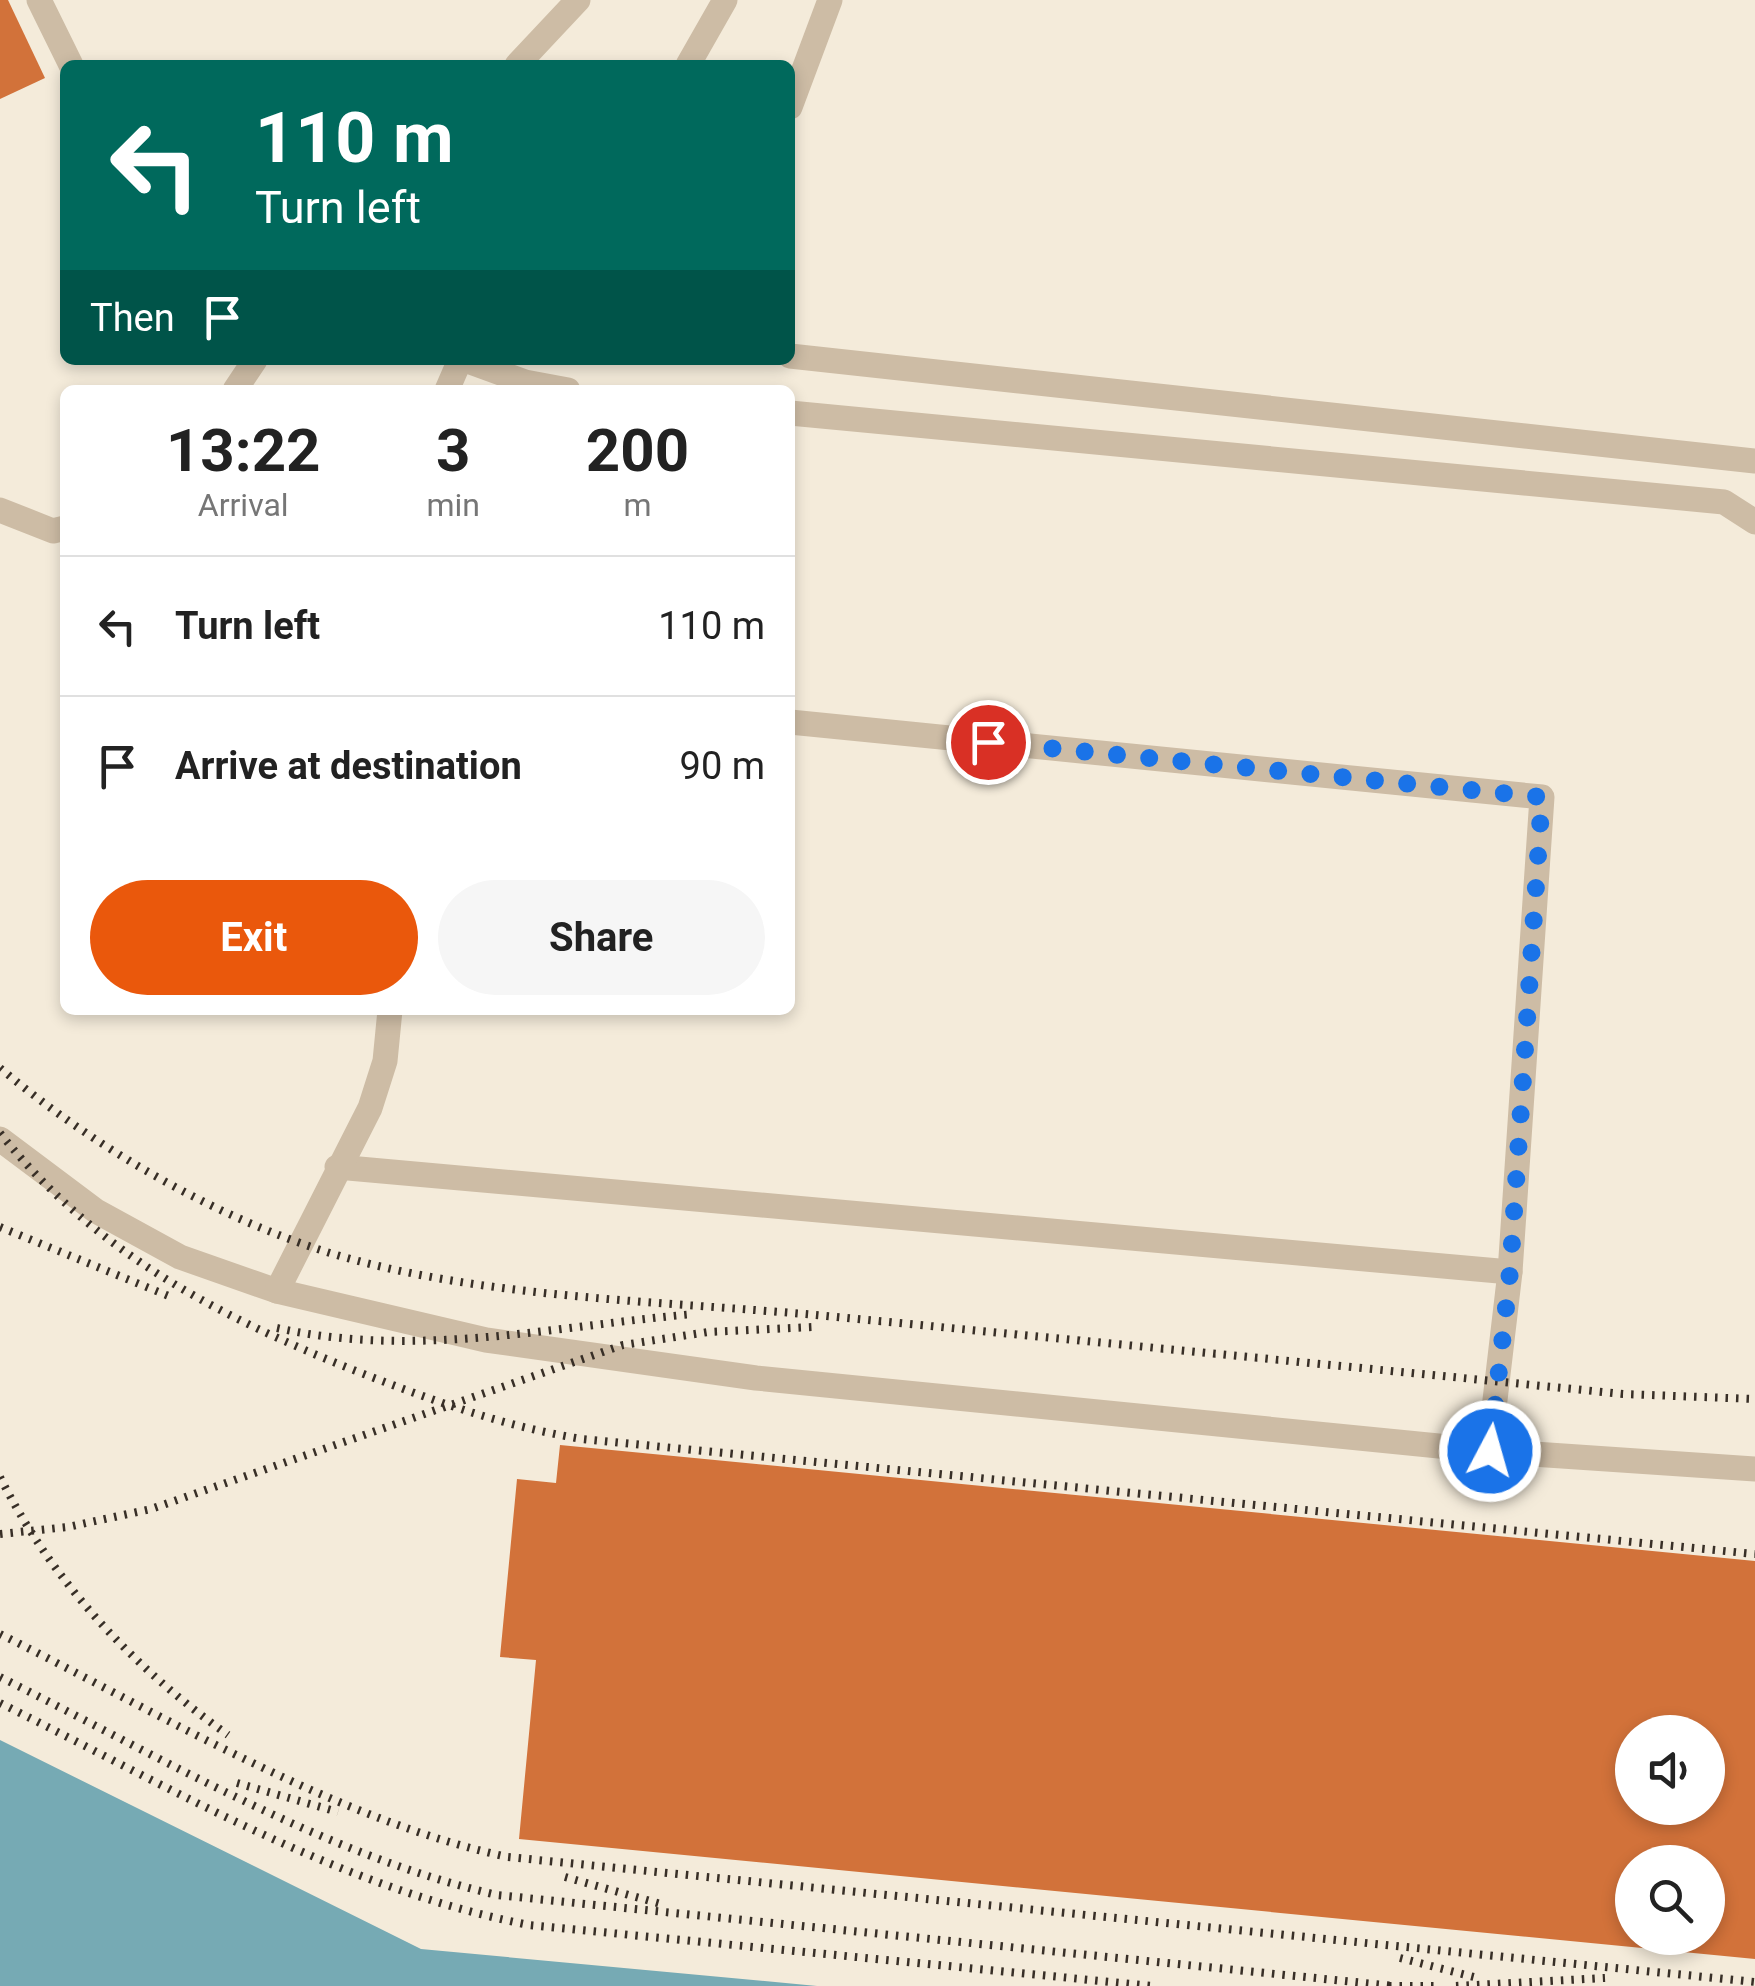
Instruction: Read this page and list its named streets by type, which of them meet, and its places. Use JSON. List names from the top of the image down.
{
  "page": {
    "turn": ["110 m", "Turn left"],
    "then": "Then",
    "eta": [
      "13:22",
      "Arrival",
      "3",
      "min",
      "200",
      "m"
    ],
    "list": [
      {
        "name": "Turn left",
        "value": "110 m"
      },
      {
        "name": "Arrive at destination",
        "value": "90 m"
      }
    ],
    "buttons": ["Exit", "Share"]
  }
}
